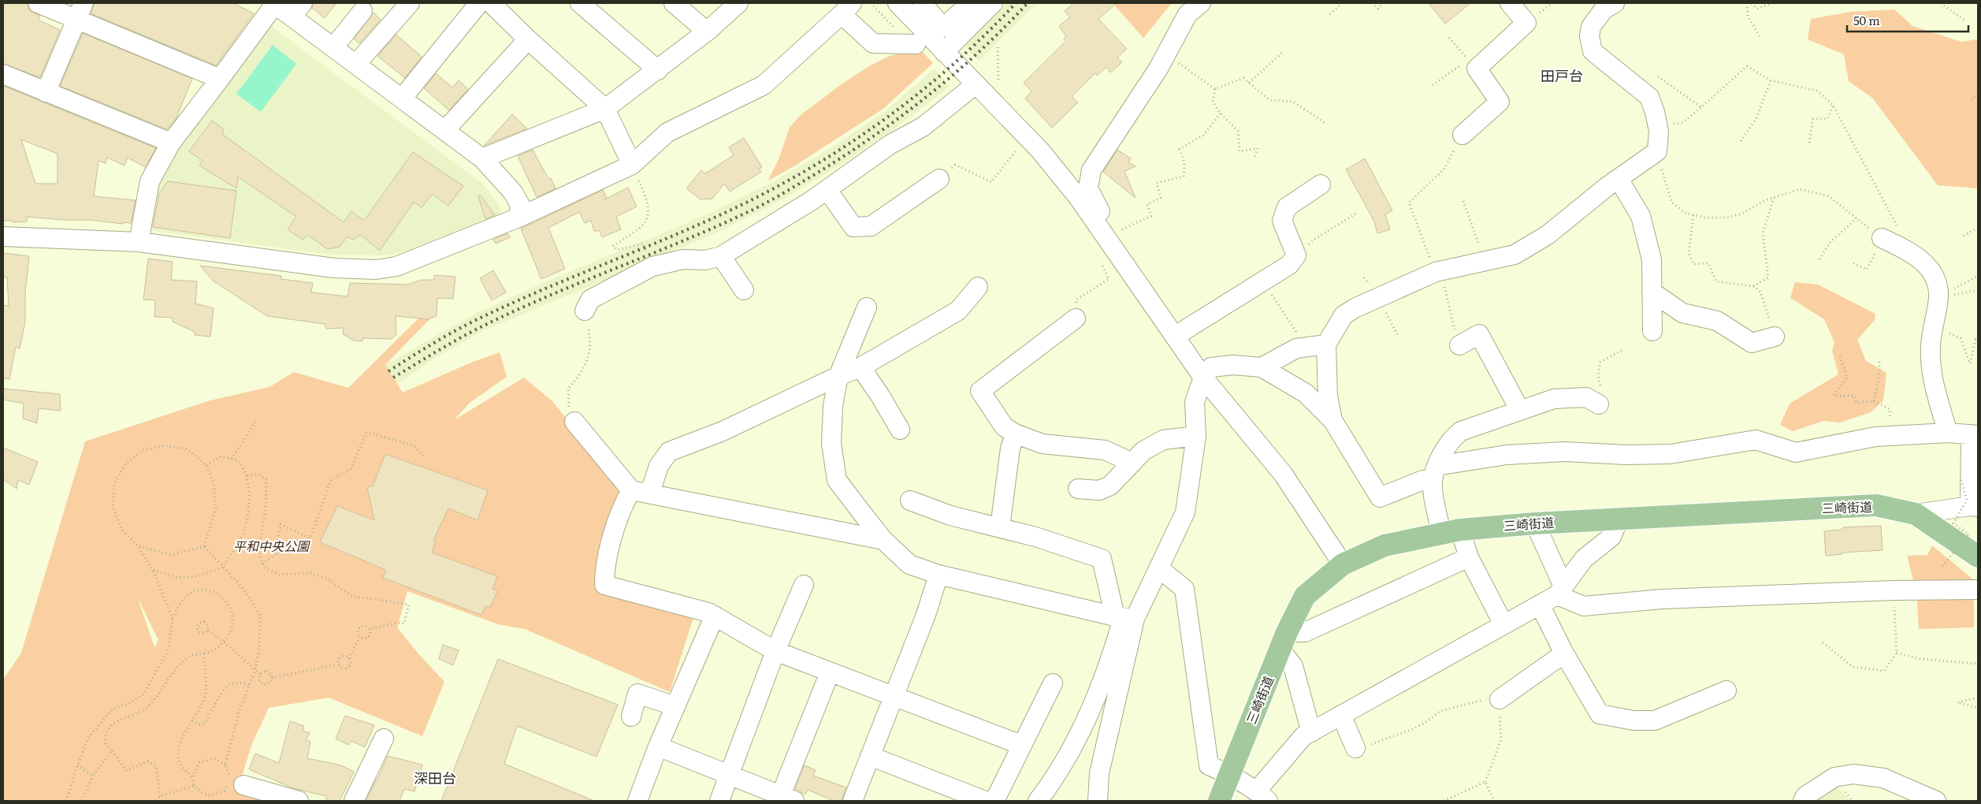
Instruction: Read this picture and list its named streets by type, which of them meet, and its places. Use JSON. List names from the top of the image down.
{
  "streets": {
    "main road": ["三崎街道"]
  },
  "districts": ["田戸台", "深田台"],
  "parks": ["平和中央公園"],
  "scale_bar": "50 m"
}
